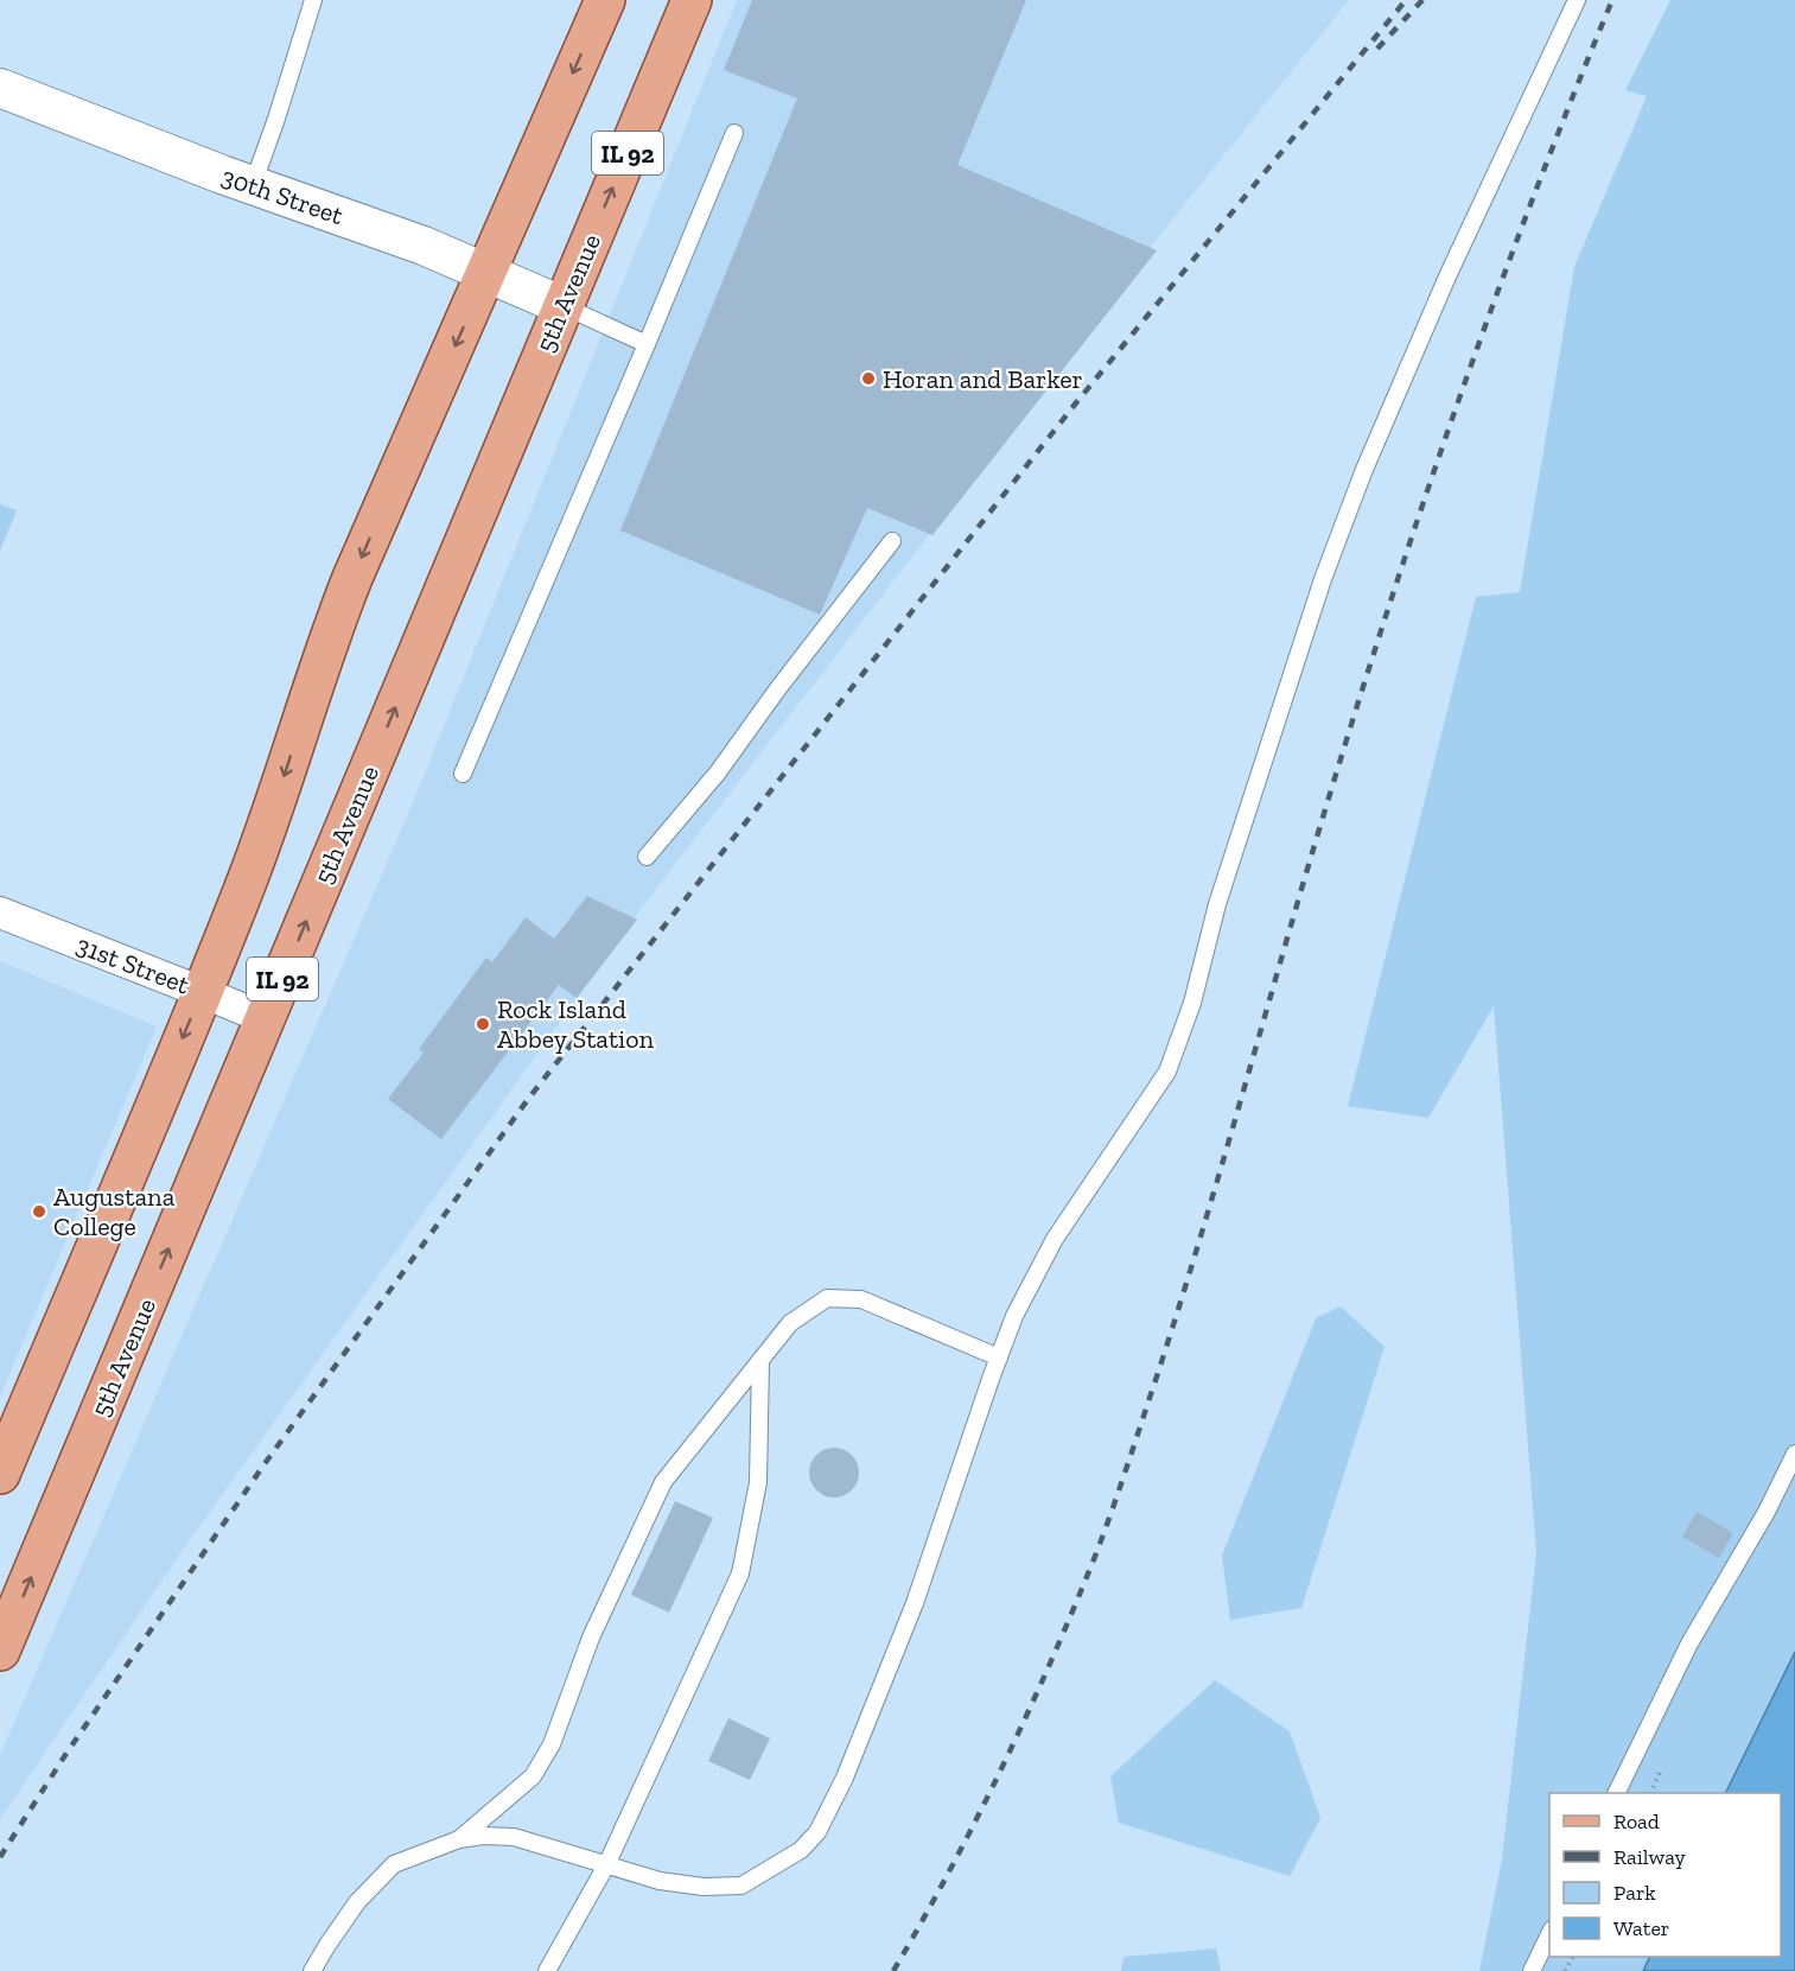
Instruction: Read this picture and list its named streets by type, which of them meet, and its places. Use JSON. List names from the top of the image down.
{
  "streets": {
    "main road": ["IL 92", "5th Avenue"],
    "street": ["30th Street", "31st Street"]
  },
  "crossings": [
    ["IL 92", "30th Street"],
    ["IL 92", "31st Street"],
    ["30th Street", "5th Avenue"],
    ["5th Avenue", "31st Street"]
  ],
  "places": ["Horan and Barker", "Rock Island Abbey Station", "Augustana College"],
  "legend": [
    "Road",
    "Railway",
    "Park",
    "Water"
  ]
}
